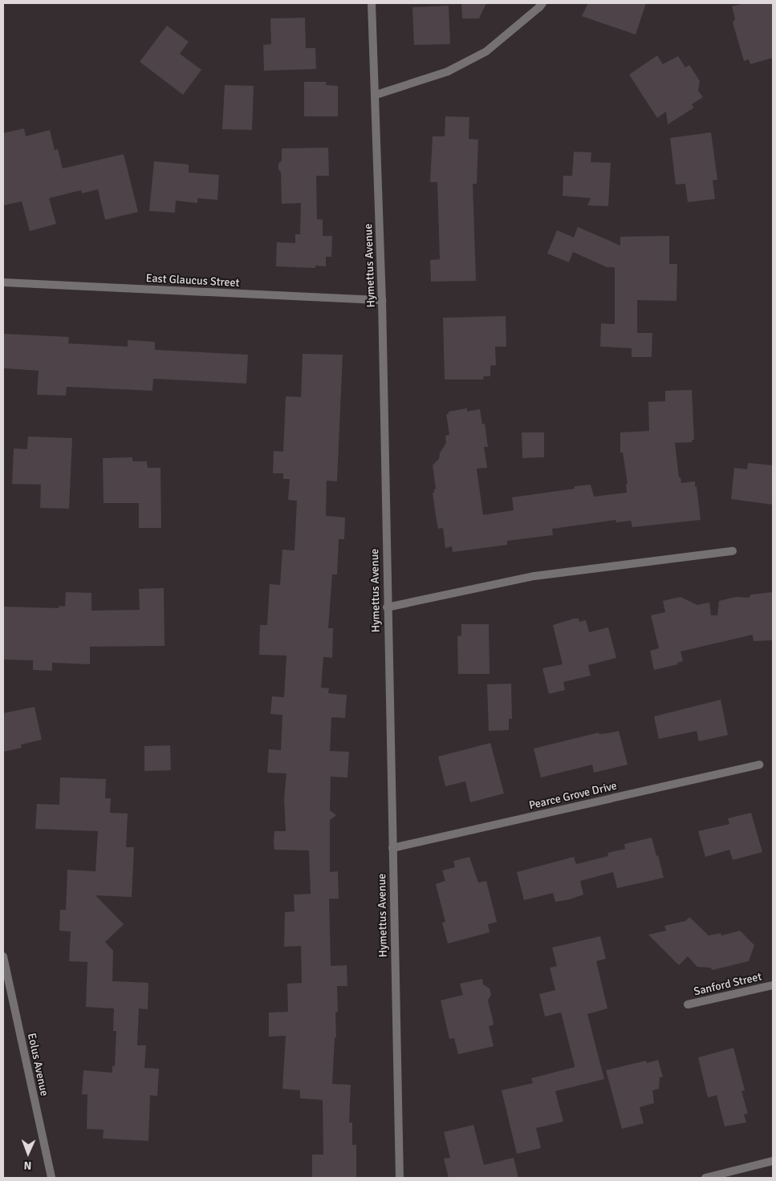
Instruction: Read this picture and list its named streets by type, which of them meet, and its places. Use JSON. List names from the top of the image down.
{
  "streets": {
    "street": [
      "Hymettus Avenue",
      "East Glaucus Street",
      "Pearce Grove Drive",
      "Sanford Street",
      "Eolus Avenue"
    ]
  },
  "crossings": [
    ["Hymettus Avenue", "East Glaucus Street"],
    ["Hymettus Avenue", "Pearce Grove Drive"]
  ],
  "north": "bottom"
}
